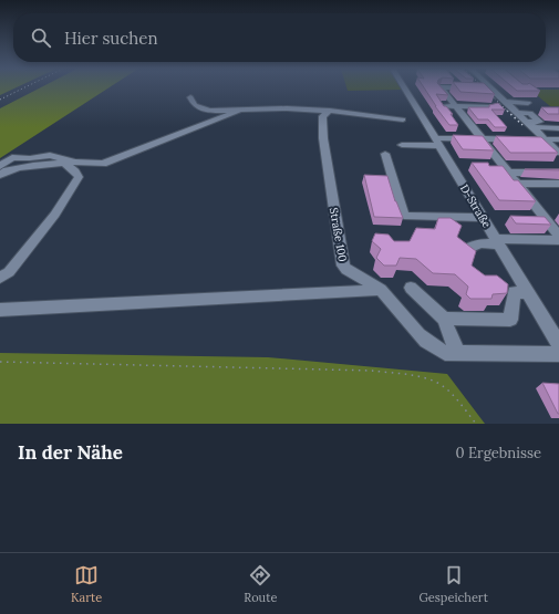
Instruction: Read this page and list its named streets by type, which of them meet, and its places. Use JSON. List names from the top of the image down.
{
  "streets": {
    "lane": ["D-Straße", "Straße 100"]
  },
  "page": {
    "search": "Hier suchen",
    "heading": ["In der Nähe", "0 Ergebnisse"],
    "nav": ["Karte", "Route", "Gespeichert"]
  }
}
